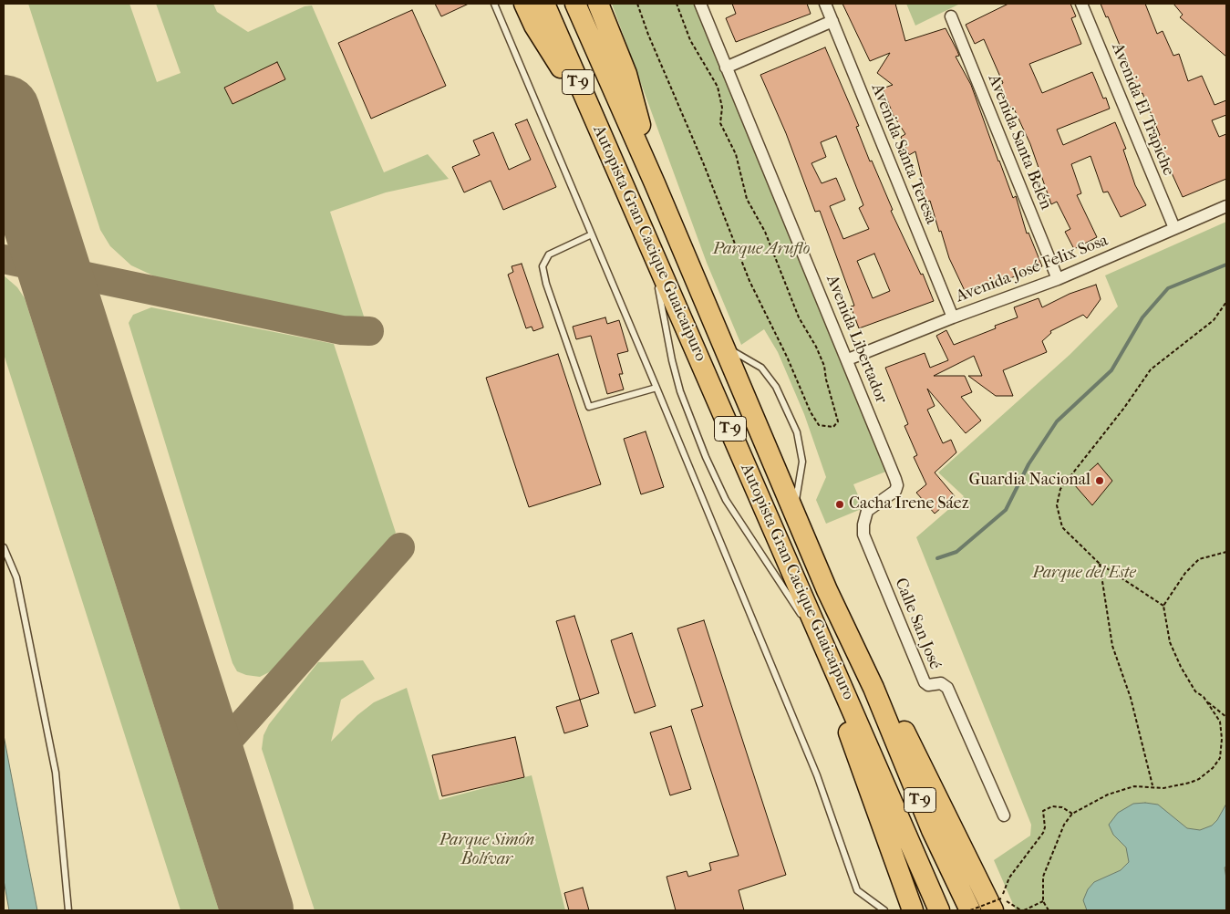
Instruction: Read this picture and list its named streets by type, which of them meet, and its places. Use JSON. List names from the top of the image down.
{
  "streets": {
    "highway": ["T-9", "Autopista Gran Cacique Guaicaipuro"],
    "street": [
      "Avenida El Trapiche",
      "Avenida Santa Belén",
      "Avenida Santa Teresa",
      "Avenida José Felix Sosa",
      "Avenida Libertador",
      "Calle San José"
    ]
  },
  "crossings": [
    ["Avenida El Trapiche", "Avenida José Felix Sosa"],
    ["Avenida Santa Belén", "Avenida José Felix Sosa"],
    ["Avenida Santa Teresa", "Avenida José Felix Sosa"],
    ["Avenida José Felix Sosa", "Avenida Libertador"],
    ["Avenida Libertador", "Calle San José"]
  ],
  "parks": ["Parque Aruflo", "Parque del Este", "Parque Simón Bolívar"],
  "places": ["Guardia Nacional", "Cacha Irene Sáez"]
}
